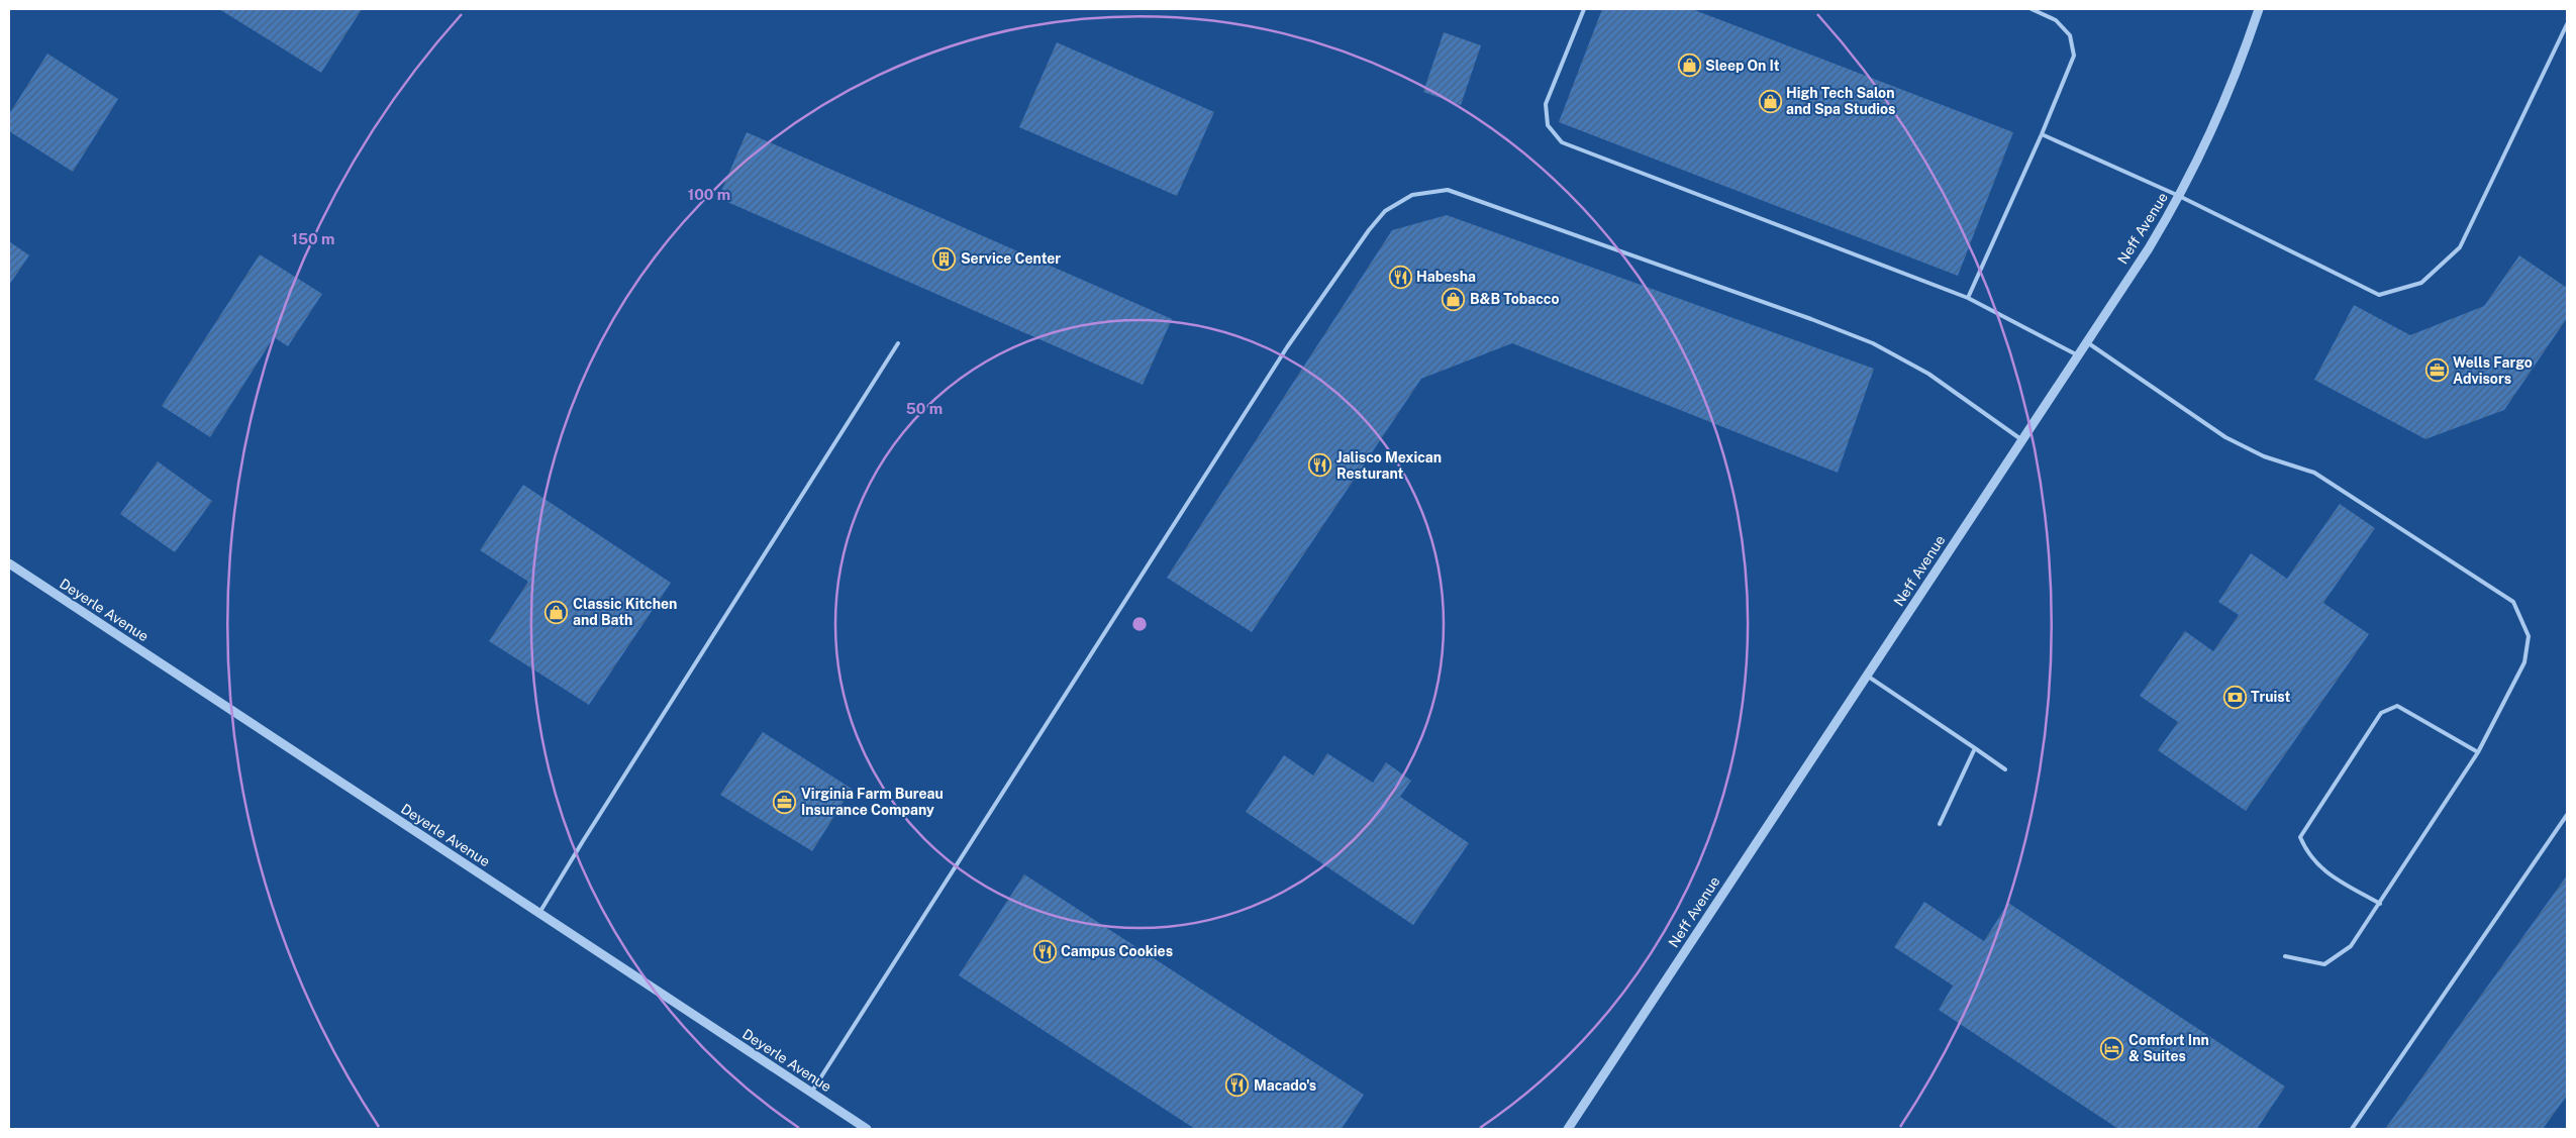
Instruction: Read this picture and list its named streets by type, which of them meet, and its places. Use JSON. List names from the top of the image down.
{
  "streets": {
    "street": ["Neff Avenue", "Deyerle Avenue"]
  },
  "places": {
    "shop": [
      "Sleep On It",
      "High Tech Salon and Spa Studios",
      "B&B Tobacco",
      "Classic Kitchen and Bath"
    ],
    "building": ["Service Center"],
    "restaurant": [
      "Habesha",
      "Jalisco Mexican Resturant",
      "Campus Cookies",
      "Macado's"
    ],
    "office": ["Wells Fargo Advisors", "Virginia Farm Bureau Insurance Company"],
    "bank": ["Truist"],
    "hotel": ["Comfort Inn & Suites"]
  },
  "rings": ["100 m", "150 m", "50 m"]
}
